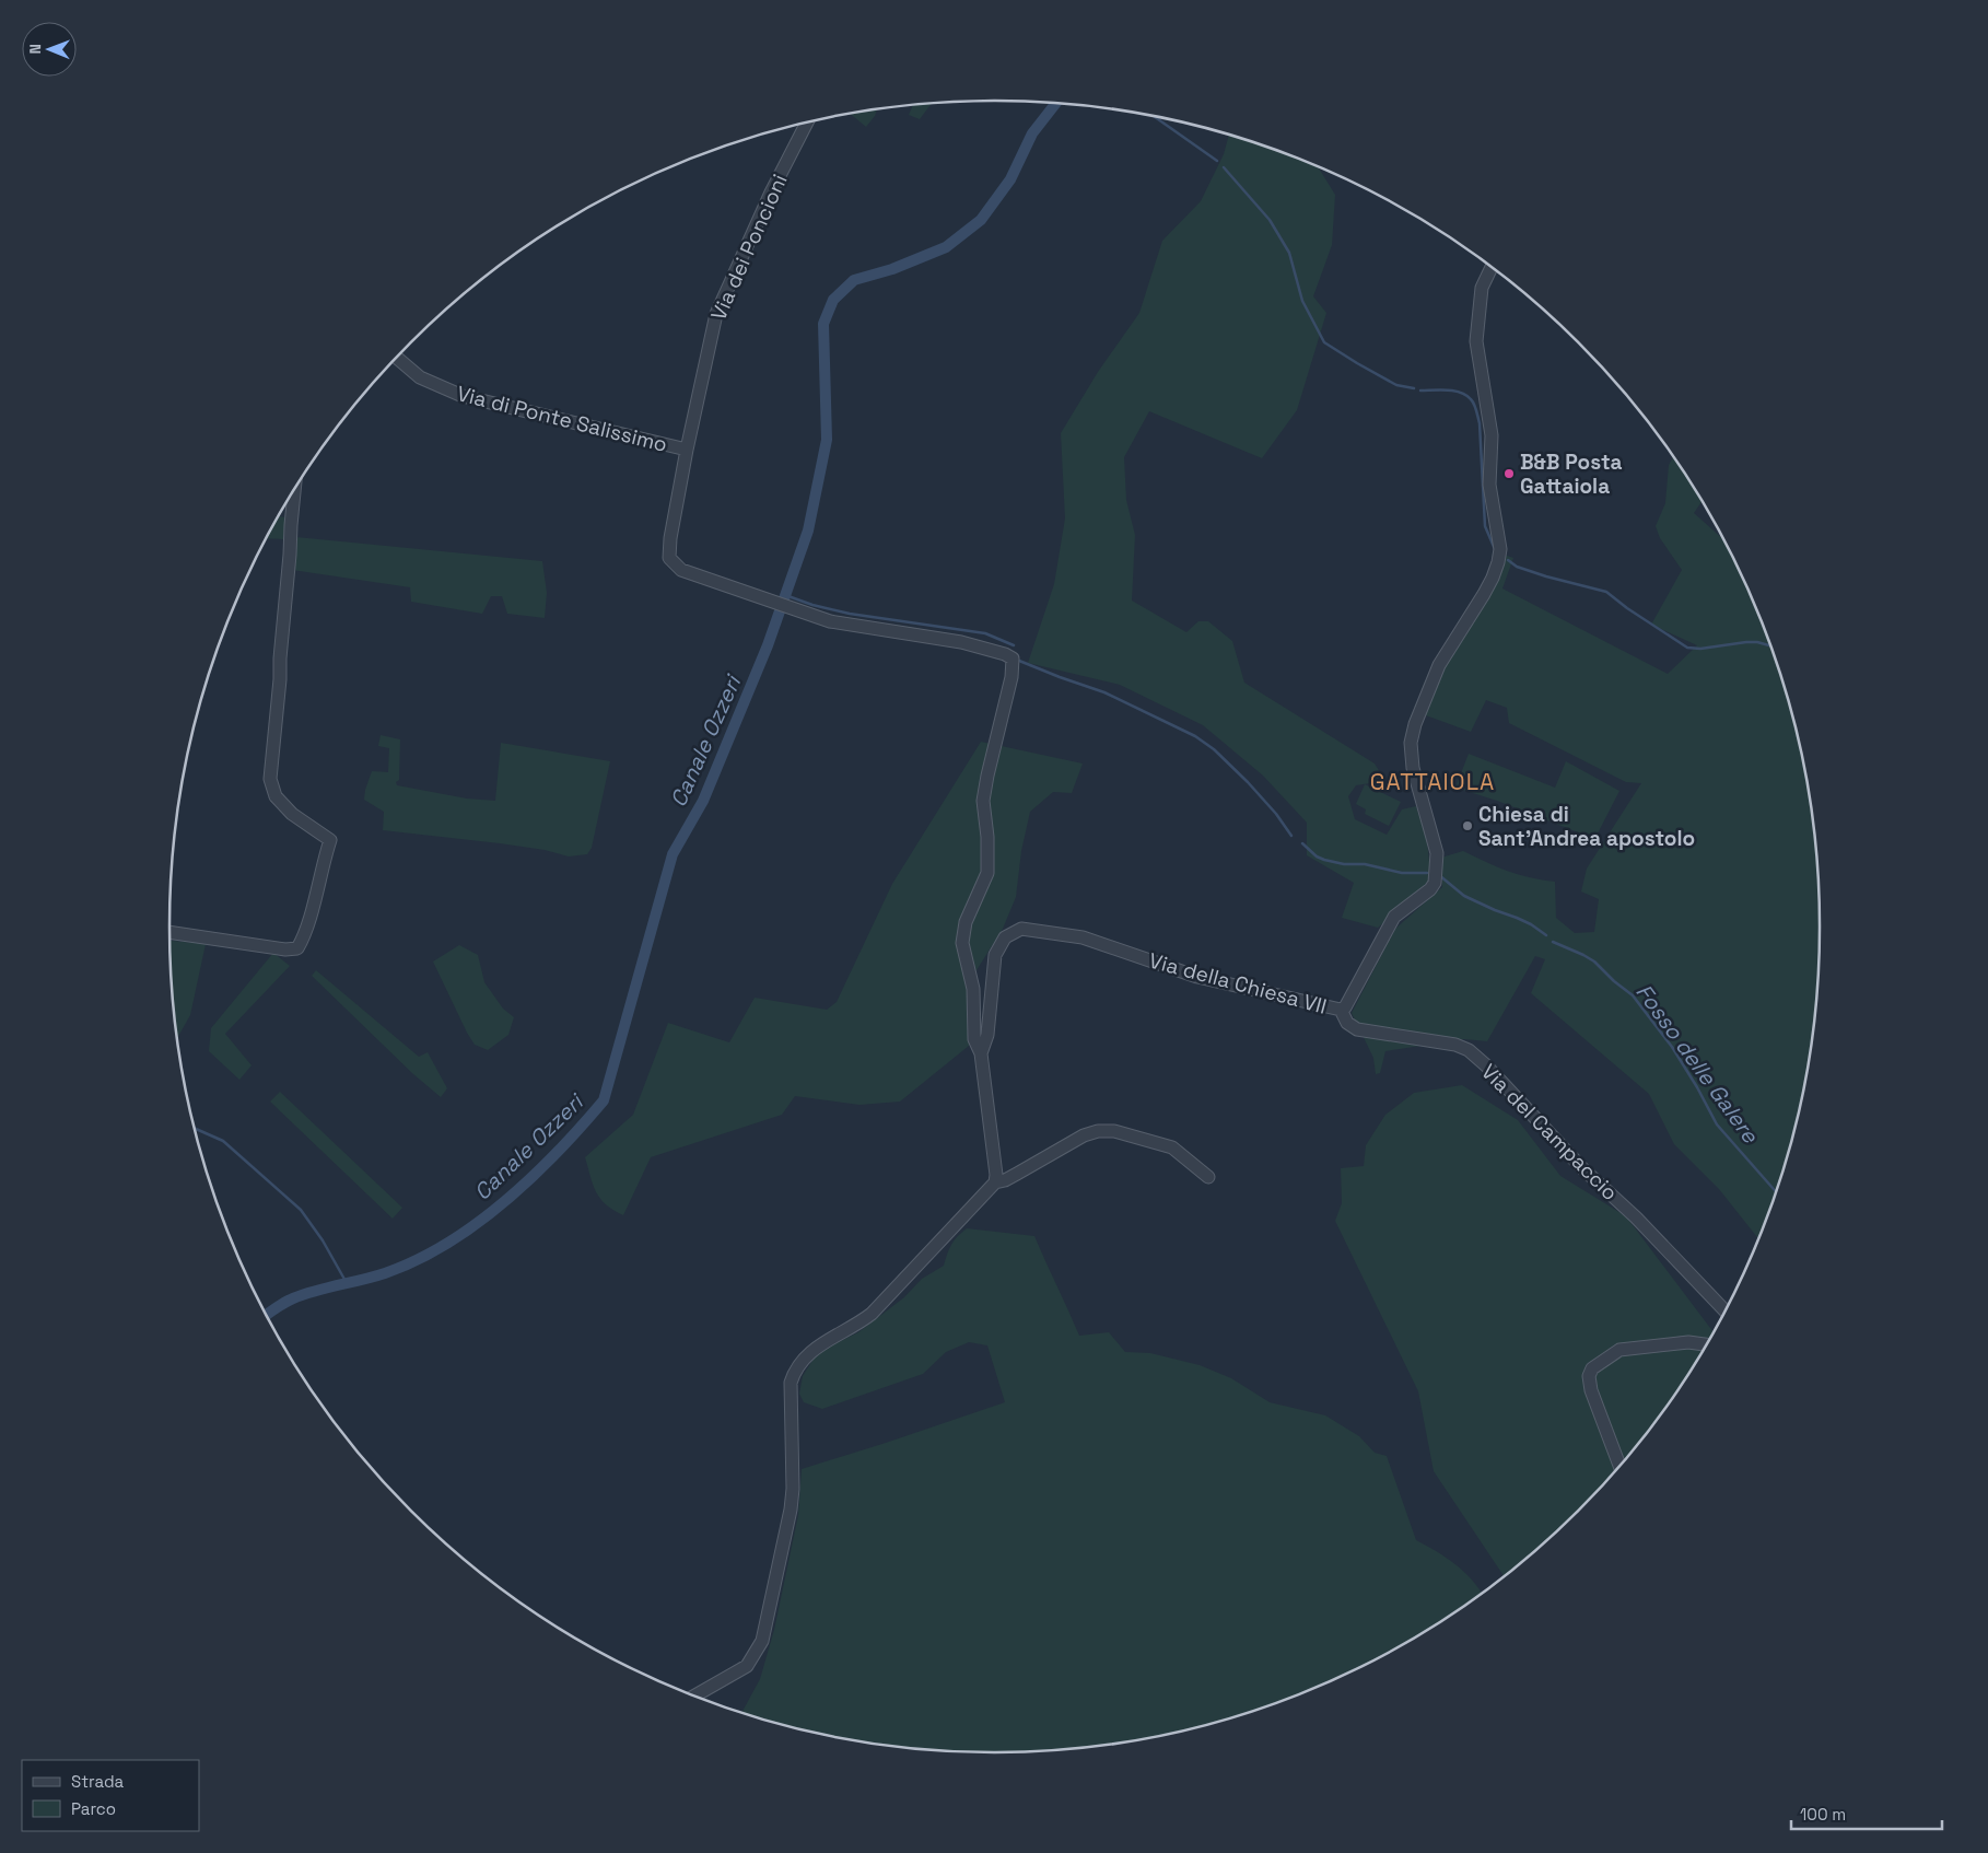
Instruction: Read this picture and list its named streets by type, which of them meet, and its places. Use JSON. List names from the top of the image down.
{
  "streets": {
    "street": [
      "Via dei Poncioni",
      "Via di Ponte Salissimo",
      "Via della Chiesa VII",
      "Via del Campaccio"
    ]
  },
  "crossings": [
    ["Via dei Poncioni", "Via di Ponte Salissimo"],
    ["Via di Ponte Salissimo", "Via della Chiesa VII"],
    ["Via della Chiesa VII", "Via del Campaccio"]
  ],
  "districts": ["GATTAIOLA"],
  "water": ["Canale Ozzeri", "Fosso delle Galere"],
  "places": ["B&B Posta Gattaiola", "Chiesa di Sant'Andrea apostolo"],
  "legend": ["Strada", "Parco"],
  "scale_bar": "100 m",
  "north": "left"
}
